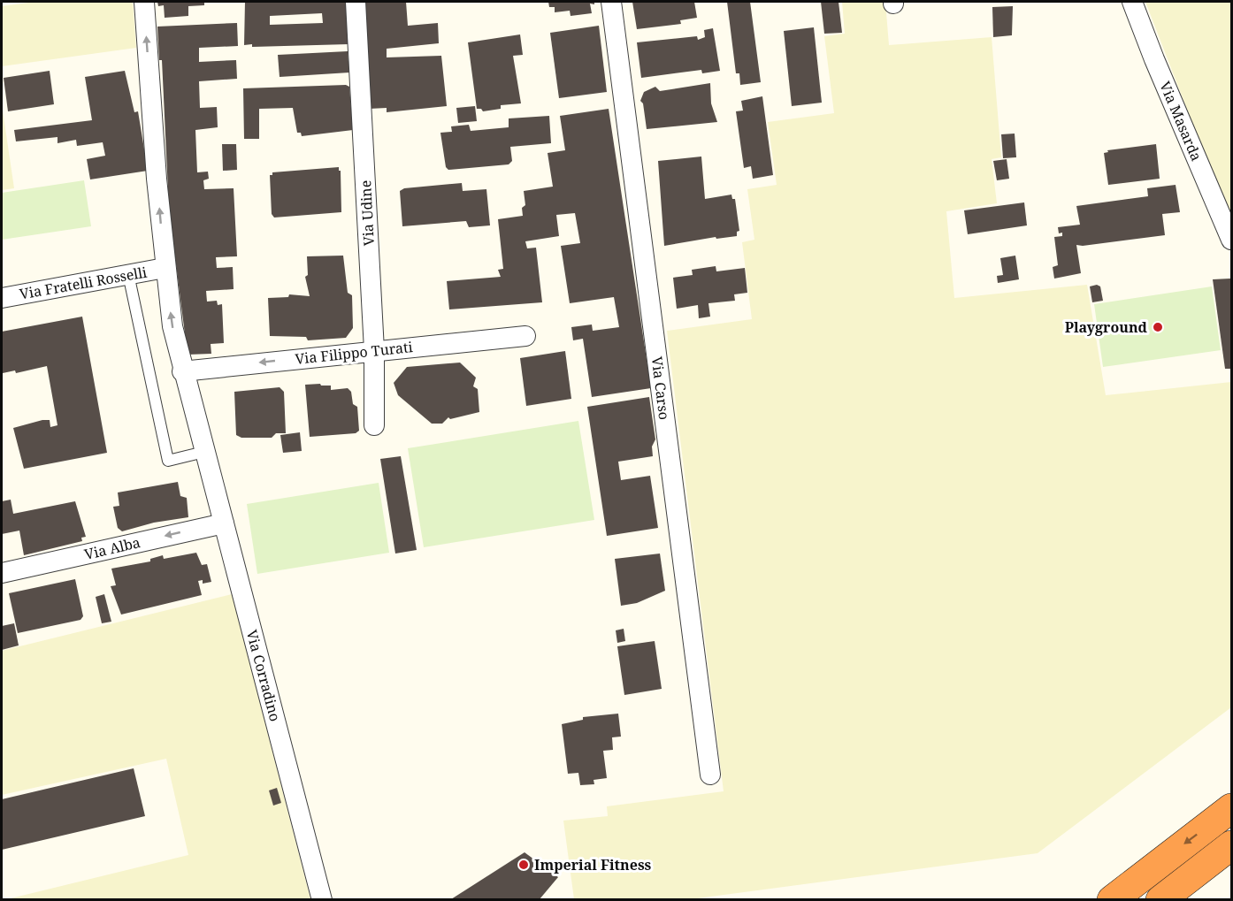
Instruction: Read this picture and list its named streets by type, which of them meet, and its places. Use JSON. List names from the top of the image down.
{
  "streets": {
    "street": [
      "Via Masarda",
      "Via Udine",
      "Via Fratelli Rosselli",
      "Via Filippo Turati",
      "Via Carso",
      "Via Alba",
      "Via Corradino"
    ]
  },
  "crossings": [
    ["Via Udine", "Via Filippo Turati"],
    ["Via Fratelli Rosselli", "Via Corradino"],
    ["Via Filippo Turati", "Via Corradino"],
    ["Via Alba", "Via Corradino"]
  ],
  "one_way": ["Via Filippo Turati", "Via Alba", "Via Corradino"],
  "places": ["Playground", "Imperial Fitness"]
}
